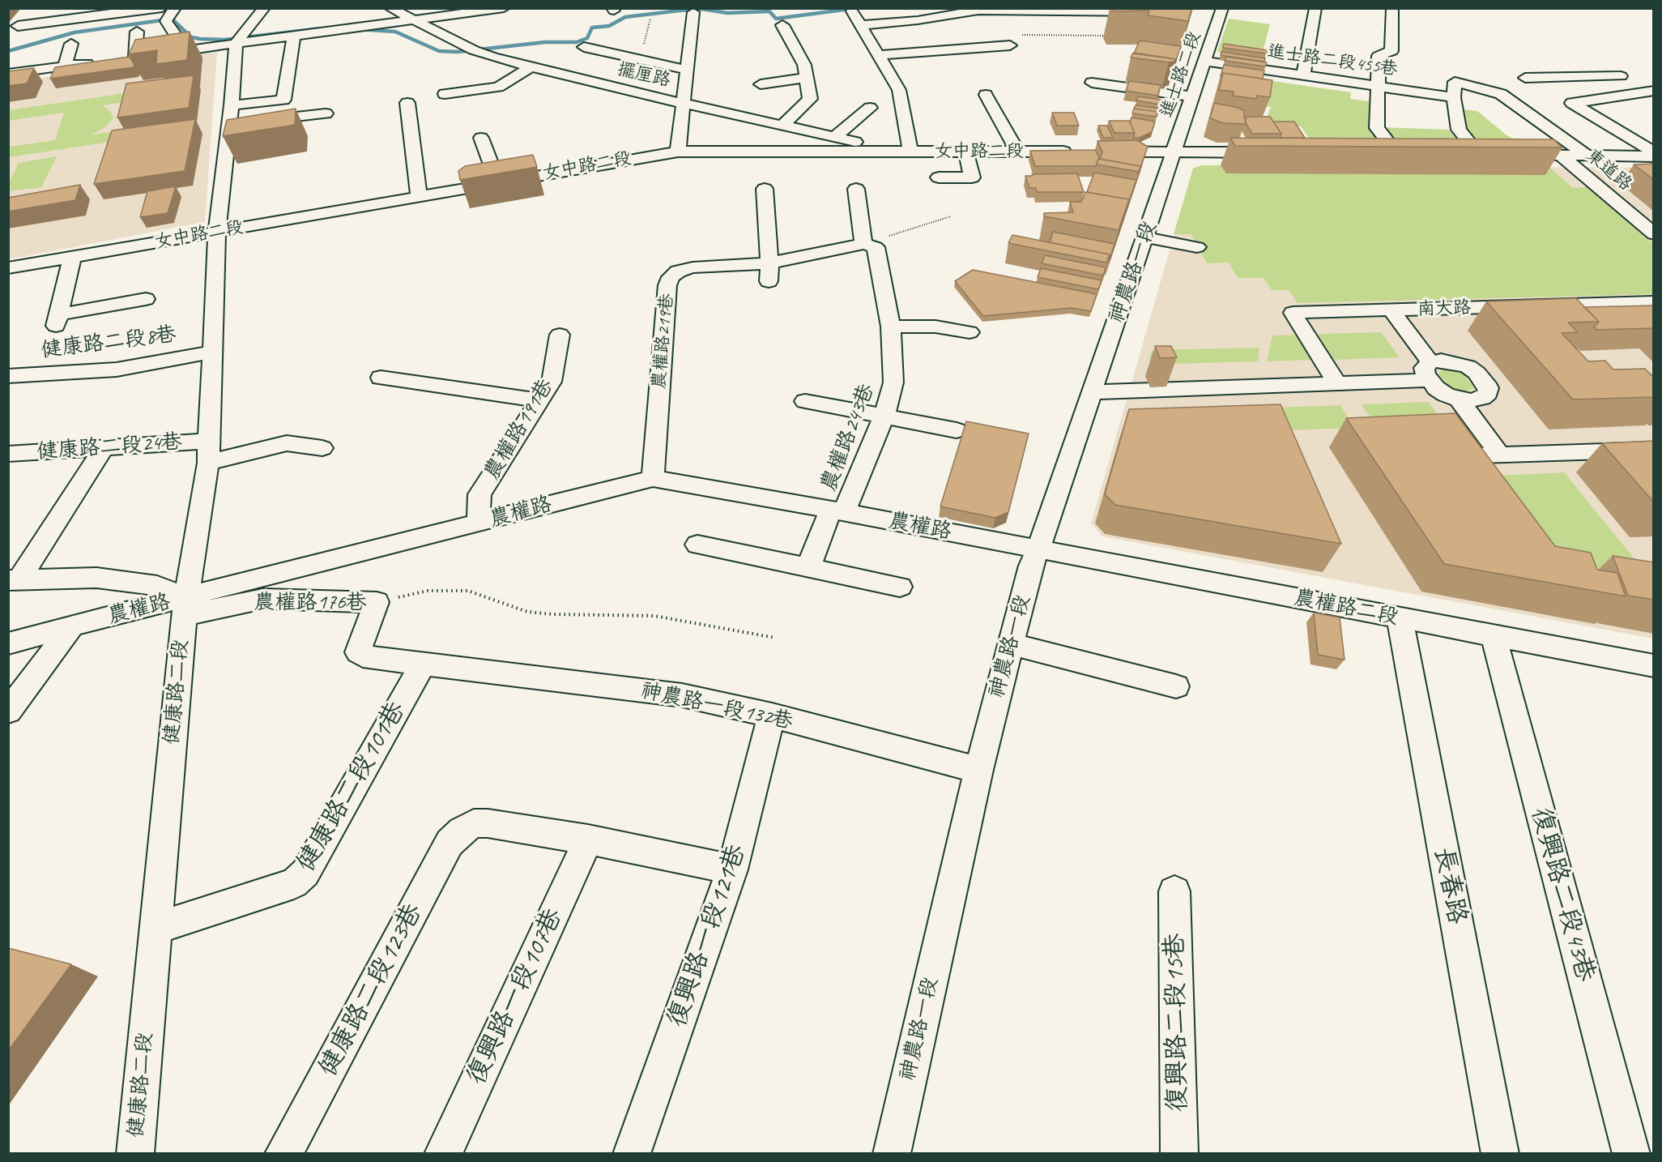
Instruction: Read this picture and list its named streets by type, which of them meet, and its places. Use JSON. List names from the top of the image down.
{
  "streets": {
    "street": [
      "進士路二段455巷",
      "進士路二段",
      "擺厘路",
      "女中路二段",
      "東道路",
      "神農路一段",
      "南大路",
      "農權路219巷",
      "健康路二段8巷",
      "農權路191巷",
      "農權路243巷",
      "健康路二段24巷",
      "農權路",
      "農權路176巷",
      "農權路二段",
      "健康路二段",
      "神農路一段132巷",
      "健康路二段101巷",
      "長春路",
      "復興路二段43巷",
      "復興路一段121巷",
      "健康路二段123巷",
      "復興路一段107巷",
      "復興路二段15巷"
    ]
  },
  "crossings": [
    ["進士路二段455巷", "進士路二段"],
    ["進士路二段", "神農路一段"],
    ["擺厘路", "女中路二段"],
    ["女中路二段", "健康路二段"],
    ["神農路一段", "農權路"],
    ["神農路一段", "農權路二段"],
    ["神農路一段", "神農路一段132巷"],
    ["農權路219巷", "農權路"],
    ["健康路二段8巷", "健康路二段"],
    ["農權路191巷", "農權路"],
    ["農權路243巷", "農權路"],
    ["健康路二段24巷", "健康路二段"],
    ["農權路", "農權路176巷"],
    ["農權路", "農權路二段"],
    ["農權路", "健康路二段"],
    ["農權路176巷", "健康路二段"],
    ["農權路176巷", "神農路一段132巷"],
    ["農權路176巷", "健康路二段101巷"],
    ["農權路二段", "長春路"],
    ["農權路二段", "復興路二段43巷"],
    ["健康路二段", "健康路二段101巷"],
    ["神農路一段132巷", "健康路二段101巷"],
    ["神農路一段132巷", "復興路一段121巷"],
    ["健康路二段123巷", "復興路一段107巷"]
  ]
}
